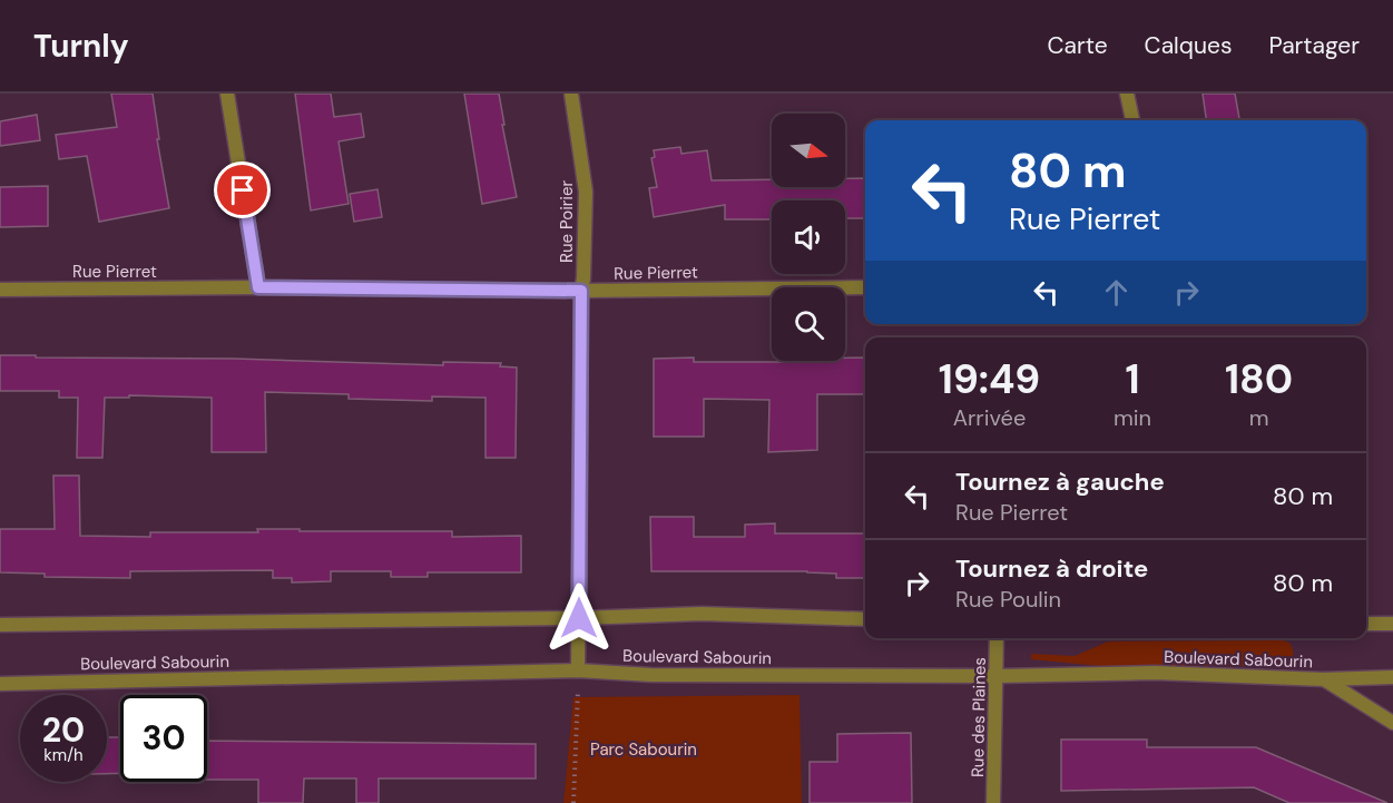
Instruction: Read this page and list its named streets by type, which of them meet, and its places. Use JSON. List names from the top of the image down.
{
  "streets": {
    "street": [
      "Rue Poirier",
      "Rue Pierret",
      "Boulevard Sabourin",
      "Rue des Plaines"
    ]
  },
  "crossings": [
    ["Rue Poirier", "Rue Pierret"],
    ["Rue Poirier", "Boulevard Sabourin"],
    ["Boulevard Sabourin", "Rue des Plaines"]
  ],
  "parks": ["Parc Sabourin"],
  "north": "right",
  "page": {
    "header": "Turnly",
    "nav": ["Carte", "Calques", "Partager"],
    "turn": ["80 m", "Rue Pierret"],
    "eta": [
      "19:49",
      "Arrivée",
      "1",
      "min",
      "180",
      "m"
    ],
    "list": [
      {
        "name": "Tournez à gauche",
        "note": "Rue Pierret",
        "value": "80 m"
      },
      {
        "name": "Tournez à droite",
        "note": "Rue Poulin",
        "value": "80 m"
      }
    ],
    "speed": "20 km/h",
    "limit": "30"
  }
}
